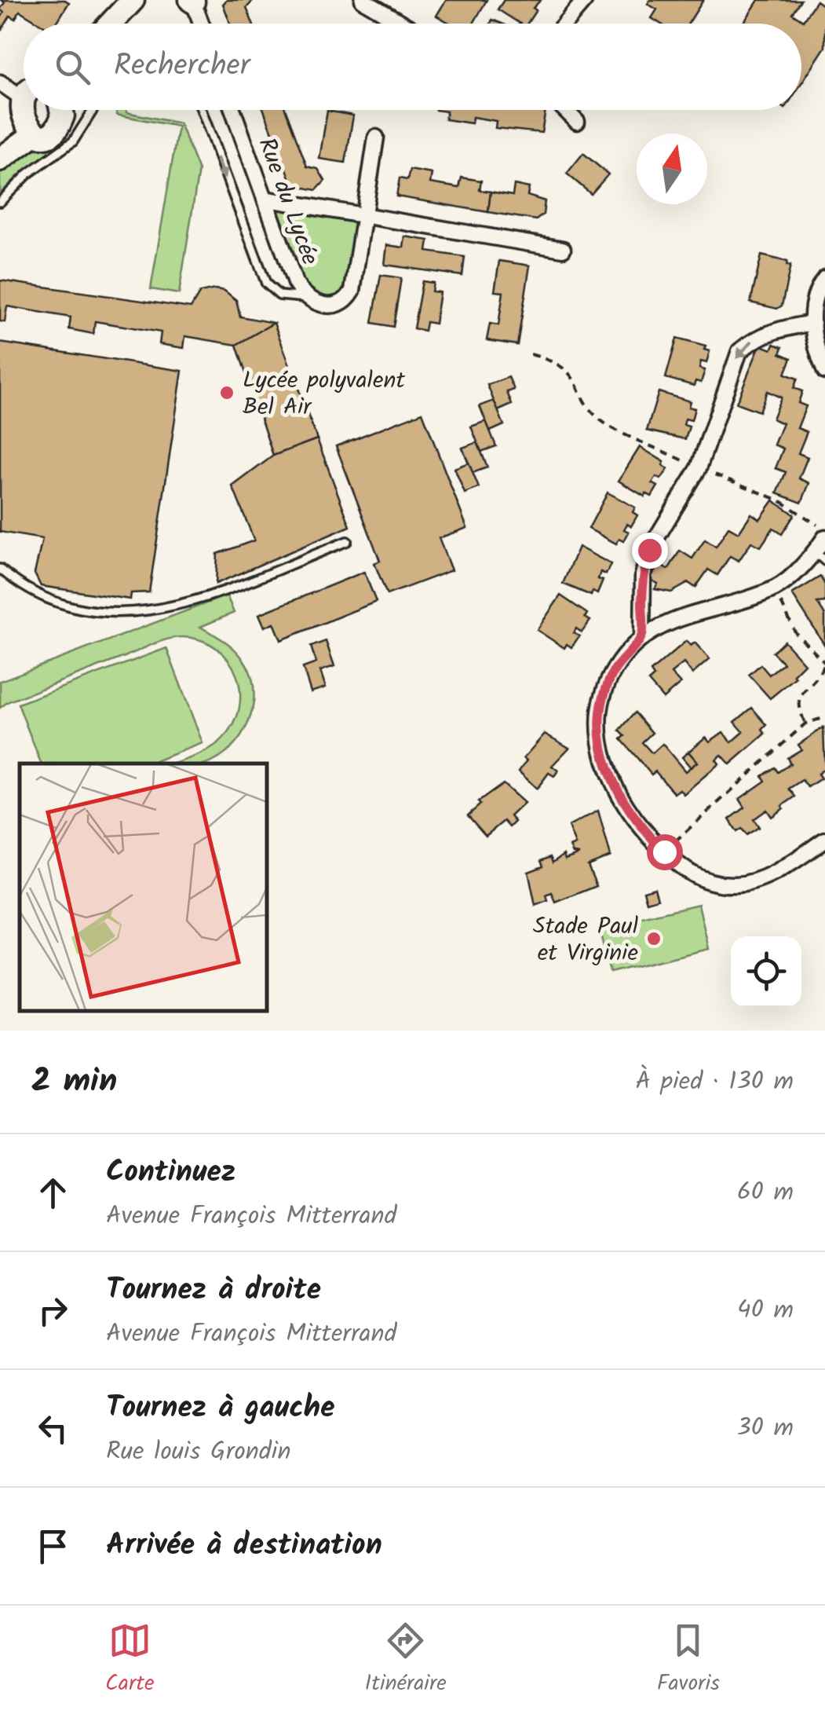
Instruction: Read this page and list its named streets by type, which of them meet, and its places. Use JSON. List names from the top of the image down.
{
  "streets": {
    "street": ["Rue du Lycée"]
  },
  "places": ["Lycée polyvalent Bel Air", "Stade Paul et Virginie"],
  "north": "top",
  "page": {
    "search": "Rechercher",
    "heading": ["2 min", "À pied · 130 m"],
    "list": [
      ["Continuez", "Avenue François Mitterrand", "60 m"],
      ["Tournez à droite", "Avenue François Mitterrand", "40 m"],
      ["Tournez à gauche", "Rue louis Grondin", "30 m"],
      "Arrivée à destination"
    ],
    "nav": ["Carte", "Itinéraire", "Favoris"]
  }
}
